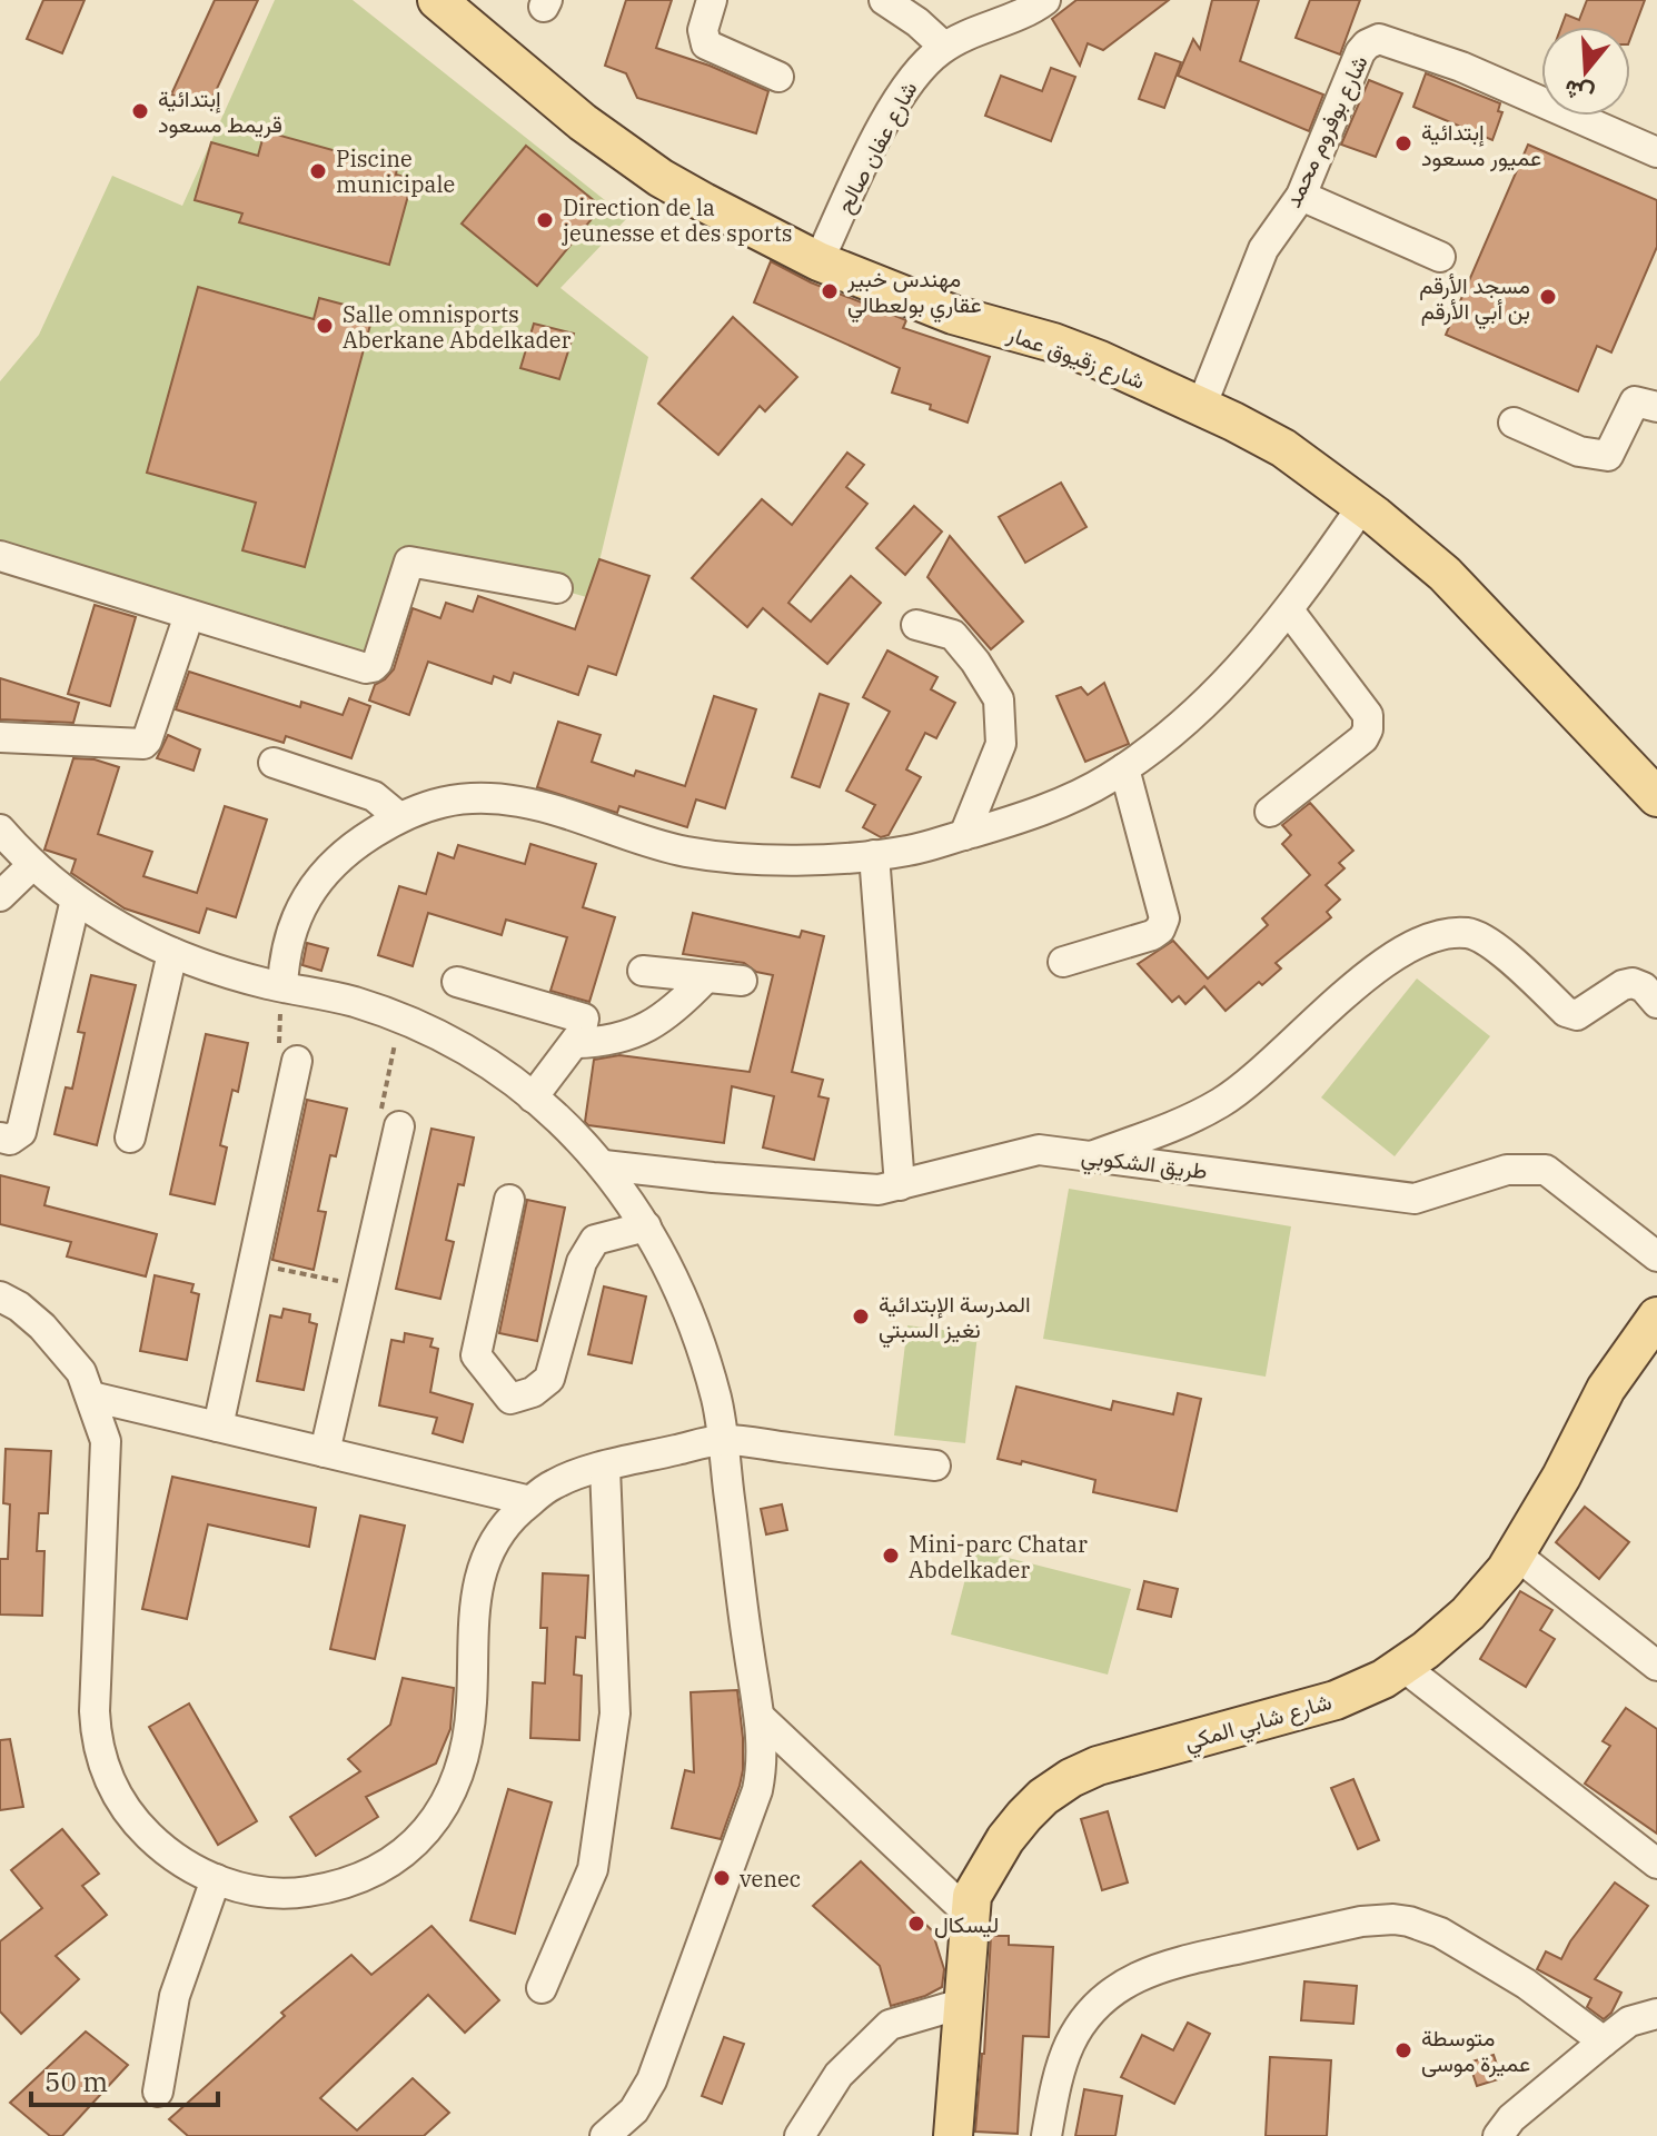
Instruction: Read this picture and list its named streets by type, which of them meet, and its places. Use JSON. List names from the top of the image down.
{
  "streets": {
    "main road": ["شارع زقيوق عمار", "شارع شابي المكي"],
    "street": ["شارع بوفروم محمد", "شارع عفان صالح", "طريق الشكوبي"]
  },
  "crossings": [
    ["شارع بوفروم محمد", "شارع زقيوق عمار"],
    ["شارع عفان صالح", "شارع زقيوق عمار"]
  ],
  "places": [
    "إبتدائية قريمط مسعود",
    "إبتدائية عميور مسعود",
    "Piscine municipale",
    "Direction de la jeunesse et des sports",
    "مهندس خبير عقاري بولعطالي",
    "مسجد الأرقم بن أبي الأرقم",
    "Salle omnisports Aberkane Abdelkader",
    "المدرسة الإبتدائية نغيز السبتي",
    "Mini-parc Chatar Abdelkader",
    "venec",
    "ليسكال",
    "متوسطة عميرة موسى"
  ],
  "scale_bar": "50 m",
  "north": "bottom"
}
